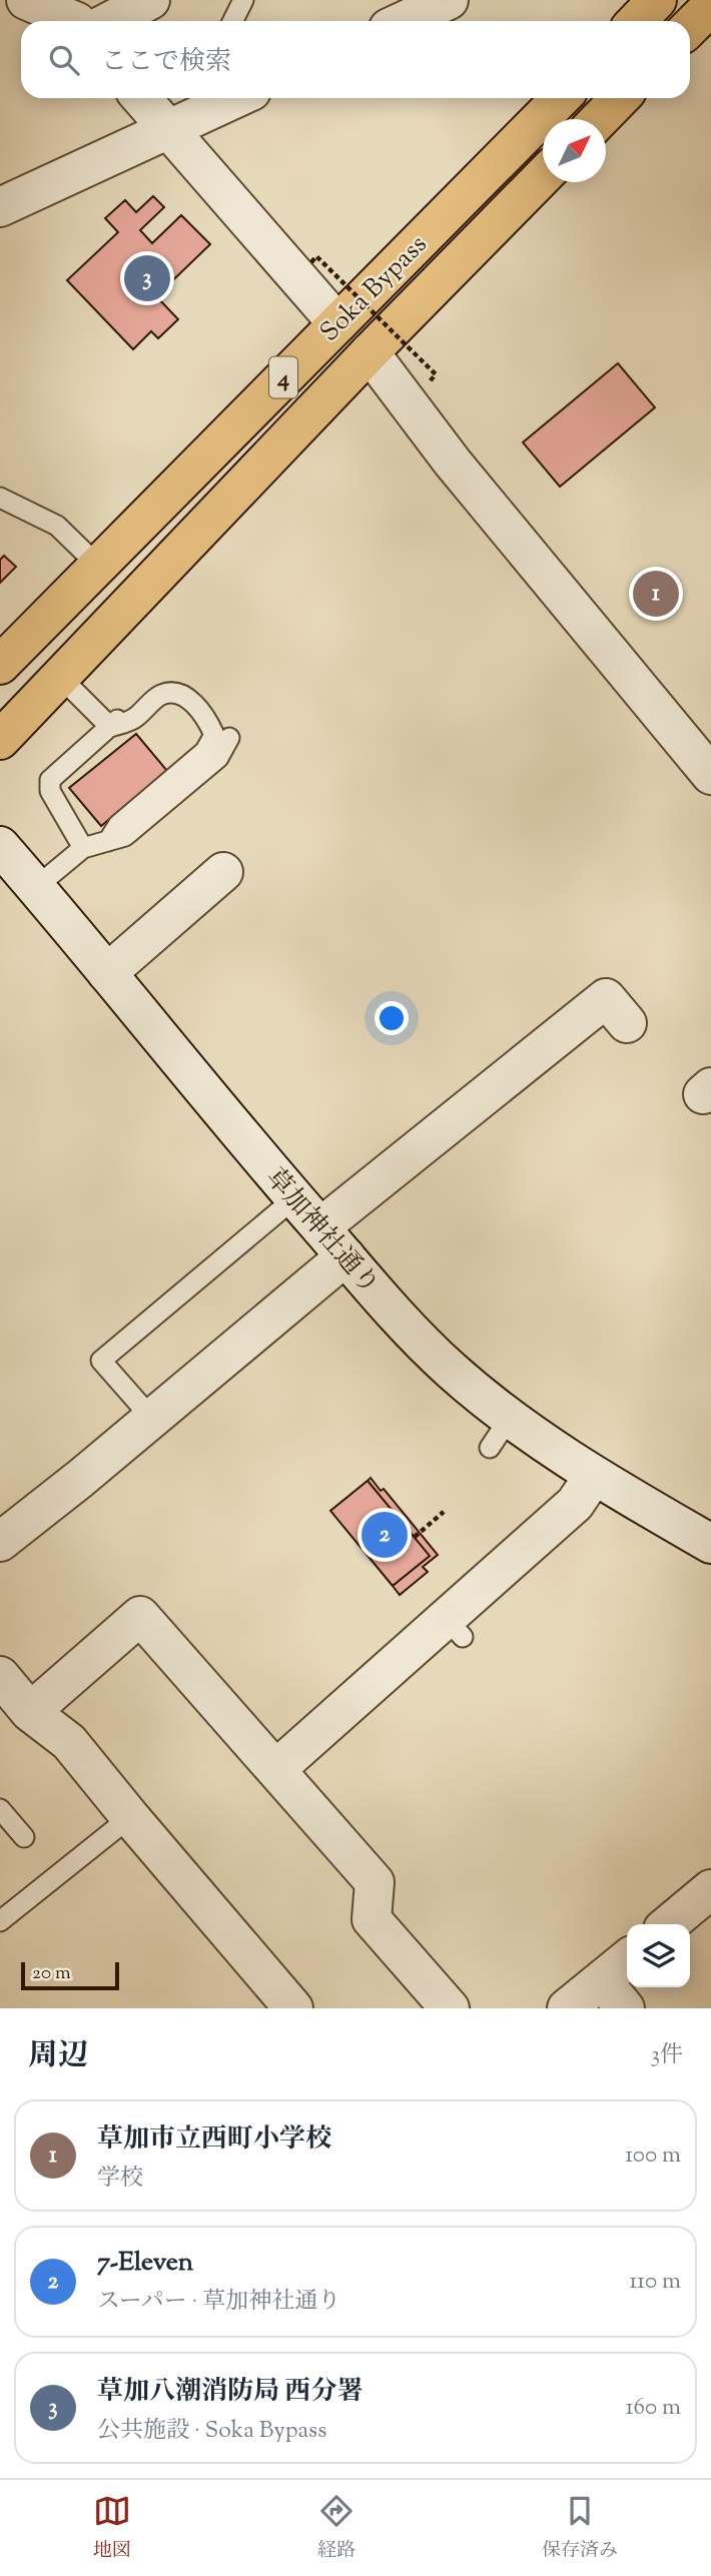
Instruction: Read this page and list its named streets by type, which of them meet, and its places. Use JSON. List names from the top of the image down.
{
  "streets": {
    "highway": ["Soka Bypass", "4"],
    "street": ["草加神社通り"]
  },
  "scale_bar": "20 m",
  "north": "top right",
  "page": {
    "search": "ここで検索",
    "pins": ["3", "1", "2"],
    "scale": "20 m",
    "heading": ["周辺", "3件"],
    "list": [
      {
        "mark": "1",
        "name": "草加市立西町小学校",
        "note": "学校",
        "value": "100 m"
      },
      {
        "mark": "2",
        "name": "7-Eleven",
        "note": "スーパー · 草加神社通り",
        "value": "110 m"
      },
      {
        "mark": "3",
        "name": "草加八潮消防局 西分署",
        "note": "公共施設 · Soka Bypass",
        "value": "160 m"
      }
    ],
    "nav": ["地図", "経路", "保存済み"]
  }
}
